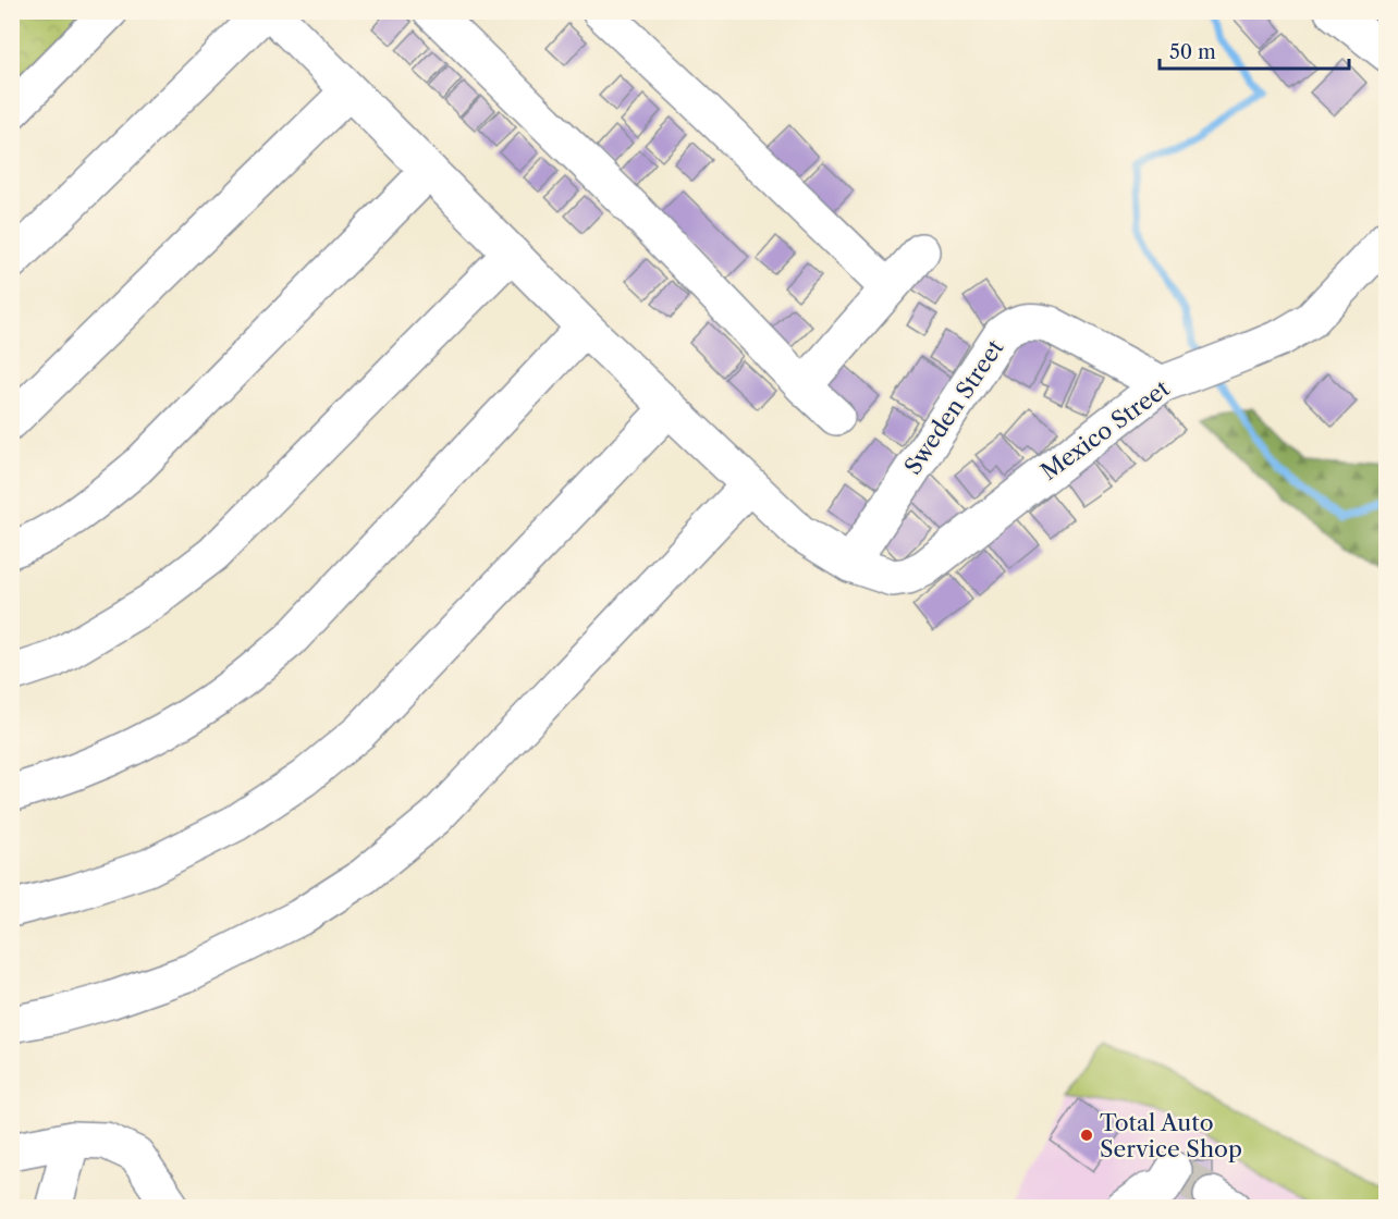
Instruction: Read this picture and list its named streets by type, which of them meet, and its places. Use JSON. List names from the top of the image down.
{
  "streets": {
    "street": ["Sweden Street", "Mexico Street"]
  },
  "crossings": [
    ["Sweden Street", "Mexico Street"]
  ],
  "places": ["Total Auto Service Shop"],
  "scale_bar": "50 m"
}
